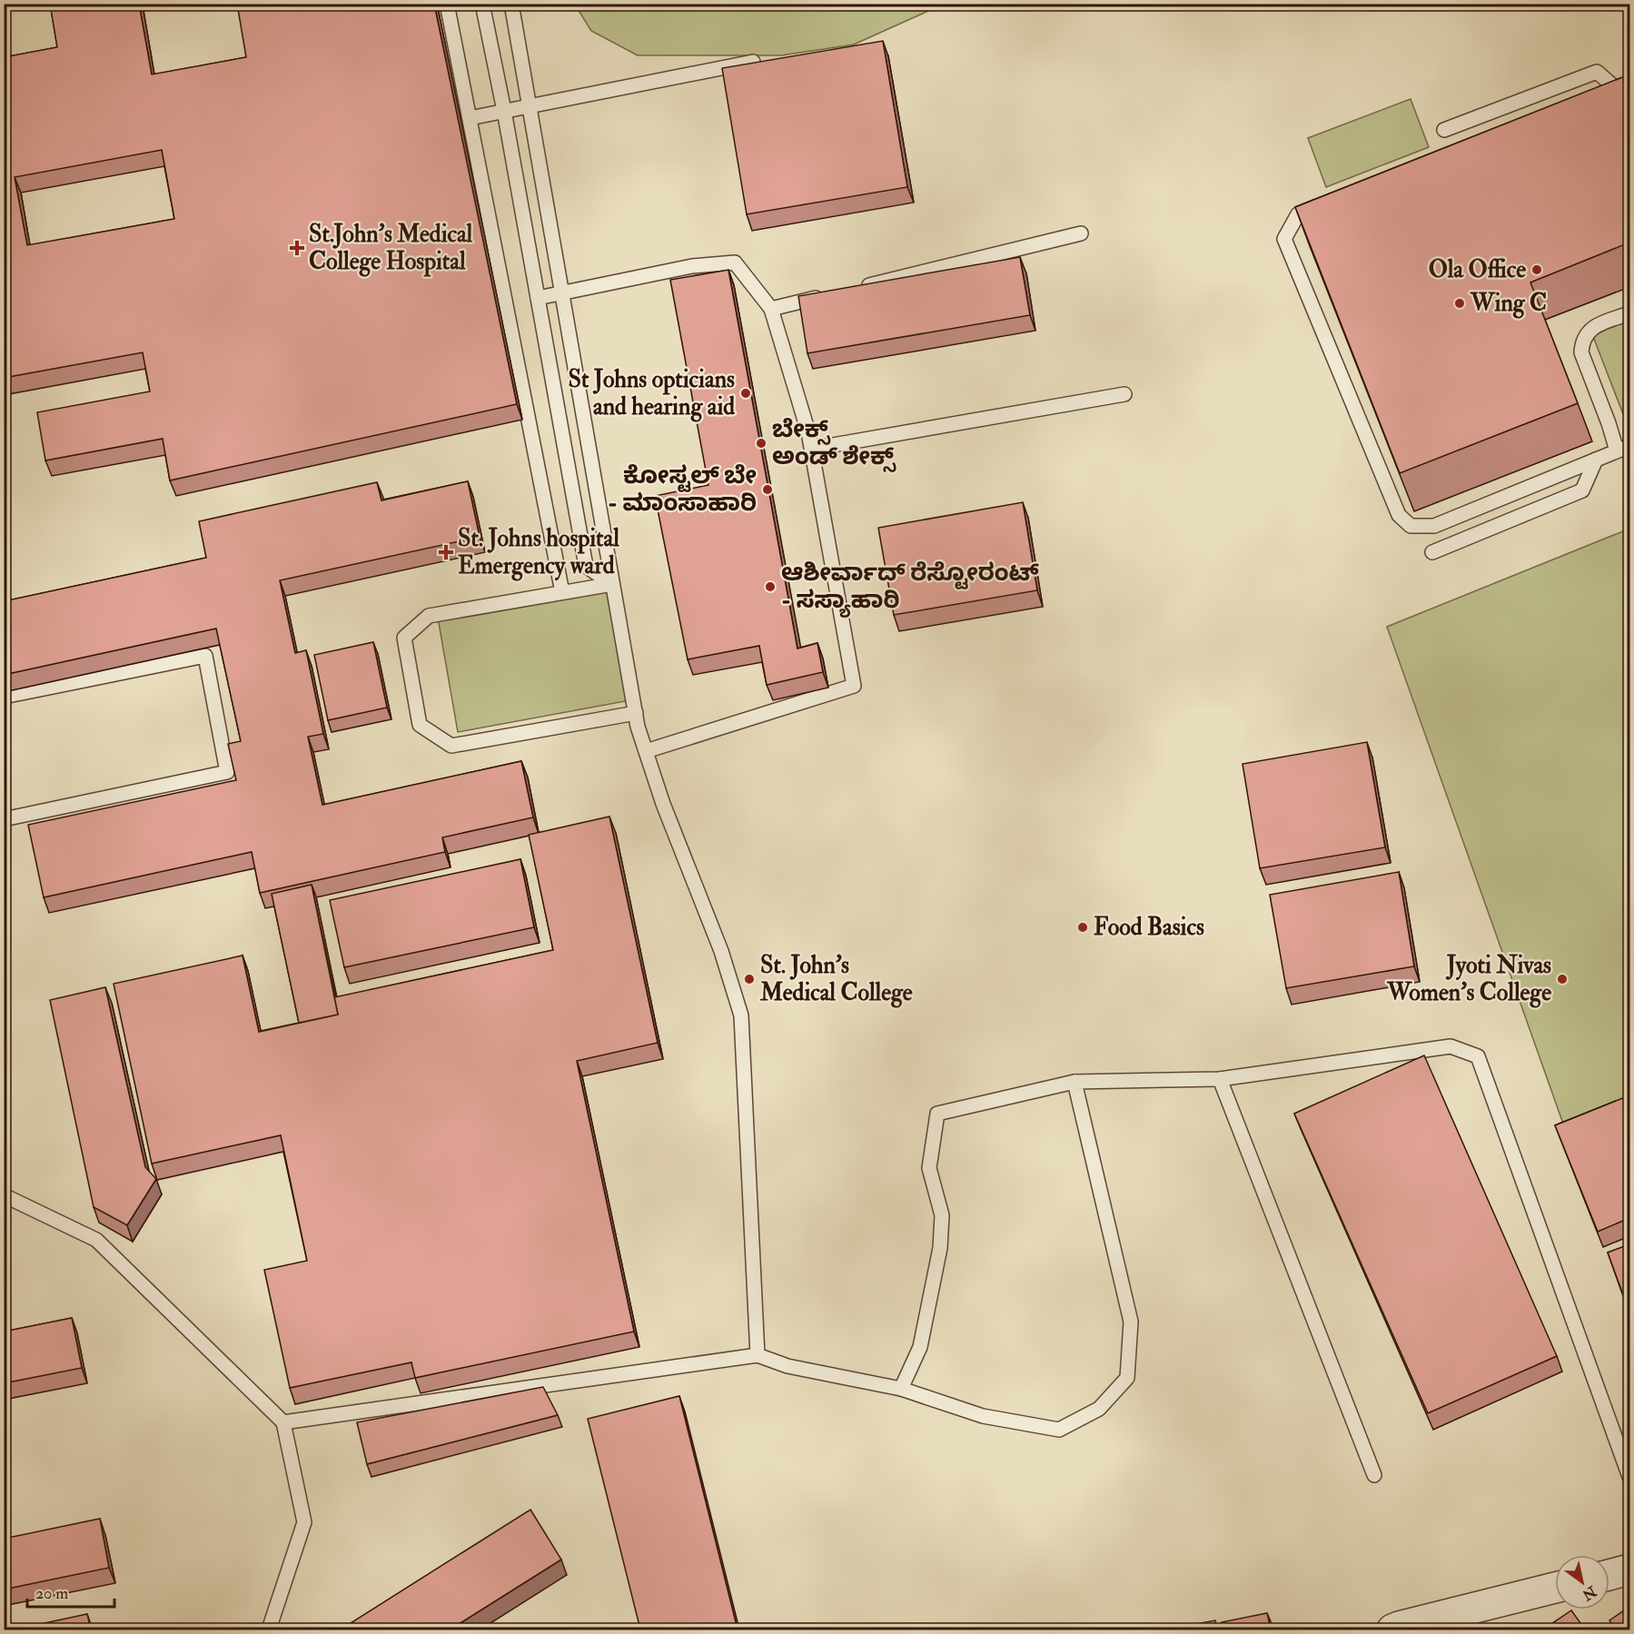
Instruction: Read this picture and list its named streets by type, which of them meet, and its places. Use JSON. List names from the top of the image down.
{
  "places": {
    "health": ["St.John's Medical College Hospital", "St. Johns hospital Emergency ward"],
    "other": [
      "Ola Office",
      "Wing C",
      "St Johns opticians and hearing aid",
      "ಬೇಕ್ಸ್ ಅಂಡ್ ಶೇಕ್ಸ್",
      "ಕೋಸ್ಟಲ್ ಬೇ - ಮಾಂಸಾಹಾರಿ",
      "ಆಶೀರ್ವಾದ್ ರೆಸ್ಟೋರಂಟ್ - ಸಸ್ಯಾಹಾರಿ",
      "Food Basics",
      "St. John's Medical College",
      "Jyoti Nivas Women's College"
    ]
  },
  "scale_bar": "20 m",
  "north": "bottom right"
}
